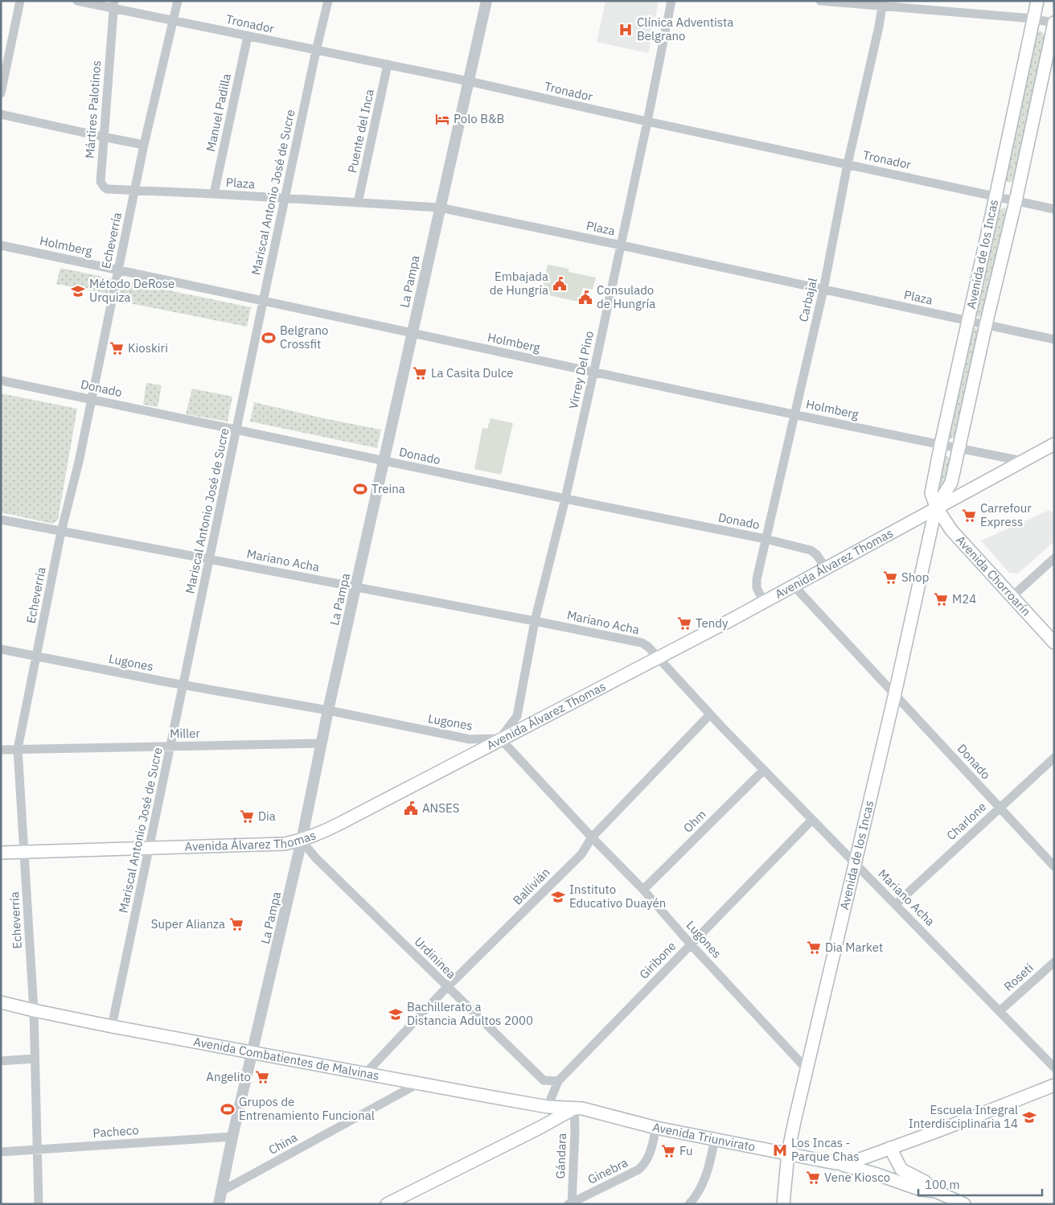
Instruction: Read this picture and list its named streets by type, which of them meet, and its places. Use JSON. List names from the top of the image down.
{
  "streets": {
    "main road": [
      "Avenida de los Incas",
      "Avenida Álvarez Thomas",
      "Avenida Chorroarín",
      "Avenida Combatientes de Malvinas",
      "Avenida Triunvirato"
    ],
    "street": [
      "Tronador",
      "Mártires Palotinos",
      "Manuel Padilla",
      "Puente del Inca",
      "Plaza",
      "Mariscal Antonio José de Sucre",
      "Echeverría",
      "Holmberg",
      "La Pampa",
      "Carbajal",
      "Virrey Del Pino",
      "Donado",
      "Mariano Acha",
      "Lugones",
      "Miller",
      "Ohm",
      "Charlone",
      "Ballivián",
      "Urdininea",
      "Giribone",
      "Roseti",
      "Pacheco",
      "China",
      "Gándara",
      "Ginebra"
    ]
  },
  "crossings": [
    ["Tronador", "Mártires Palotinos"],
    ["Tronador", "Manuel Padilla"],
    ["Tronador", "Puente del Inca"],
    ["Tronador", "Mariscal Antonio José de Sucre"],
    ["Tronador", "Echeverría"],
    ["Tronador", "Avenida de los Incas"],
    ["Tronador", "La Pampa"],
    ["Tronador", "Carbajal"],
    ["Tronador", "Virrey Del Pino"],
    ["Mártires Palotinos", "Plaza"],
    ["Mártires Palotinos", "Echeverría"],
    ["Manuel Padilla", "Plaza"],
    ["Puente del Inca", "Plaza"],
    ["Plaza", "Mariscal Antonio José de Sucre"],
    ["Plaza", "Echeverría"],
    ["Plaza", "Avenida de los Incas"],
    ["Plaza", "La Pampa"],
    ["Plaza", "Carbajal"],
    ["Plaza", "Virrey Del Pino"],
    ["Mariscal Antonio José de Sucre", "Holmberg"],
    ["Mariscal Antonio José de Sucre", "Donado"],
    ["Mariscal Antonio José de Sucre", "Mariano Acha"],
    ["Mariscal Antonio José de Sucre", "Avenida Álvarez Thomas"],
    ["Mariscal Antonio José de Sucre", "Lugones"],
    ["Mariscal Antonio José de Sucre", "Miller"],
    ["Mariscal Antonio José de Sucre", "Avenida Combatientes de Malvinas"],
    ["Echeverría", "Holmberg"],
    ["Echeverría", "Donado"],
    ["Echeverría", "Mariano Acha"],
    ["Echeverría", "Avenida Álvarez Thomas"],
    ["Echeverría", "Lugones"],
    ["Echeverría", "Miller"],
    ["Echeverría", "Avenida Combatientes de Malvinas"],
    ["Echeverría", "Pacheco"],
    ["Holmberg", "Avenida de los Incas"],
    ["Holmberg", "La Pampa"],
    ["Holmberg", "Carbajal"],
    ["Holmberg", "Virrey Del Pino"],
    ["Holmberg", "Avenida Álvarez Thomas"],
    ["Avenida de los Incas", "Donado"],
    ["Avenida de los Incas", "Mariano Acha"],
    ["Avenida de los Incas", "Avenida Álvarez Thomas"],
    ["Avenida de los Incas", "Avenida Chorroarín"],
    ["Avenida de los Incas", "Lugones"],
    ["Avenida de los Incas", "Avenida Triunvirato"],
    ["La Pampa", "Donado"],
    ["La Pampa", "Mariano Acha"],
    ["La Pampa", "Avenida Álvarez Thomas"],
    ["La Pampa", "Lugones"],
    ["La Pampa", "Miller"],
    ["La Pampa", "Urdininea"],
    ["La Pampa", "Avenida Combatientes de Malvinas"],
    ["La Pampa", "Pacheco"],
    ["La Pampa", "China"],
    ["Carbajal", "Donado"],
    ["Carbajal", "Avenida Álvarez Thomas"],
    ["Virrey Del Pino", "Donado"],
    ["Virrey Del Pino", "Mariano Acha"],
    ["Virrey Del Pino", "Avenida Álvarez Thomas"],
    ["Virrey Del Pino", "Lugones"],
    ["Donado", "Avenida Álvarez Thomas"],
    ["Donado", "Charlone"],
    ["Mariano Acha", "Avenida Álvarez Thomas"],
    ["Mariano Acha", "Ohm"],
    ["Mariano Acha", "Charlone"],
    ["Mariano Acha", "Ballivián"],
    ["Mariano Acha", "Giribone"],
    ["Mariano Acha", "Roseti"],
    ["Avenida Álvarez Thomas", "Avenida Chorroarín"],
    ["Avenida Álvarez Thomas", "Lugones"],
    ["Avenida Álvarez Thomas", "Urdininea"],
    ["Lugones", "Ohm"],
    ["Lugones", "Ballivián"],
    ["Lugones", "Giribone"],
    ["Ballivián", "Urdininea"],
    ["Ballivián", "Avenida Combatientes de Malvinas"],
    ["Urdininea", "Giribone"],
    ["Giribone", "Avenida Combatientes de Malvinas"],
    ["Avenida Combatientes de Malvinas", "Avenida Triunvirato"],
    ["Avenida Combatientes de Malvinas", "China"],
    ["Avenida Combatientes de Malvinas", "Gándara"],
    ["Avenida Triunvirato", "Gándara"],
    ["Avenida Triunvirato", "Ginebra"],
    ["Gándara", "Ginebra"]
  ],
  "places": {
    "hospital": ["Clínica Adventista Belgrano"],
    "hotel": ["Polo B&B"],
    "public building": ["Embajada de Hungría", "Consulado de Hungría", "ANSES"],
    "school or university": [
      "Método DeRose Urquiza",
      "Instituto Educativo Duayén",
      "Bachillerato a Distancia Adultos 2000",
      "Escuela Integral Interdisciplinaria 14"
    ],
    "sports": ["Belgrano Crossfit", "Treina", "Grupos de Entrenamiento Funcional"],
    "supermarket": [
      "Kioskiri",
      "La Casita Dulce",
      "Carrefour Express",
      "Shop",
      "M24",
      "Tendy",
      "Dia",
      "Super Alianza",
      "Dia Market",
      "Angelito",
      "Fu",
      "Vene Kiosco"
    ],
    "metro station": ["Los Incas - Parque Chas"]
  },
  "scale_bar": "100 m"
}
